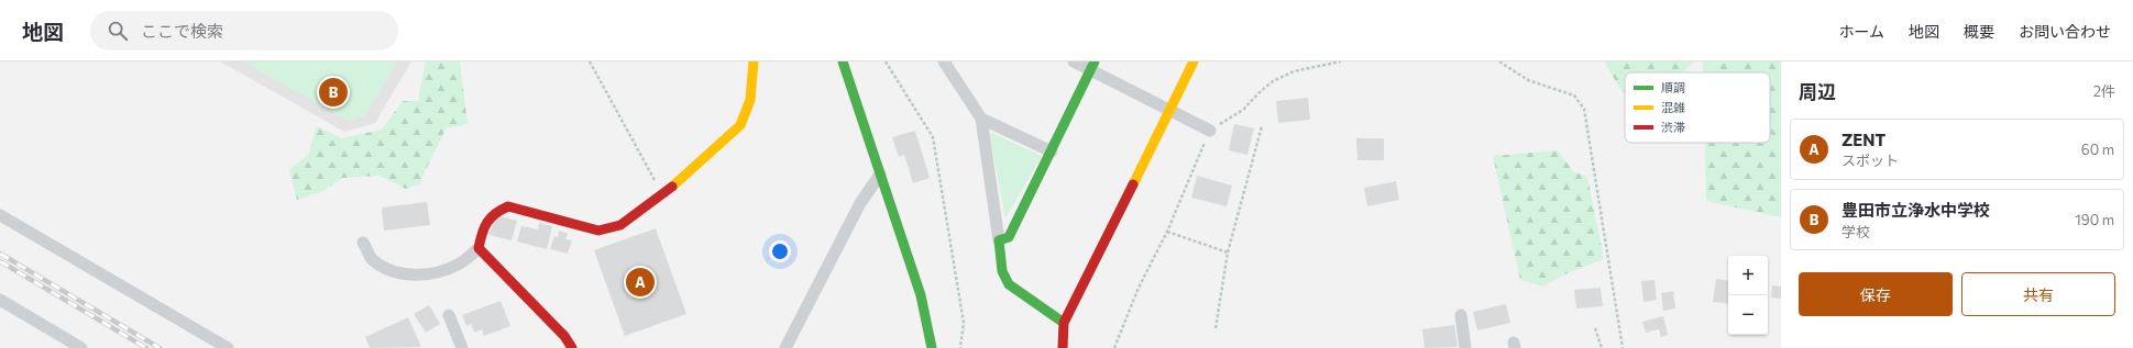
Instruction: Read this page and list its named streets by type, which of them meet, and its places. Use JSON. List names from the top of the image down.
{
  "legend": ["順調", "混雑", "渋滞"],
  "page": {
    "header": "地図",
    "search": "ここで検索",
    "nav": [
      "ホーム",
      "地図",
      "概要",
      "お問い合わせ"
    ],
    "heading": ["周辺", "2件"],
    "pins": ["B", "A"],
    "list": [
      {
        "mark": "A",
        "name": "ZENT",
        "note": "スポット",
        "value": "60 m"
      },
      {
        "mark": "B",
        "name": "豊田市立浄水中学校",
        "note": "学校",
        "value": "190 m"
      }
    ],
    "map_buttons": ["+", "−"],
    "buttons": ["保存", "共有"]
  }
}
